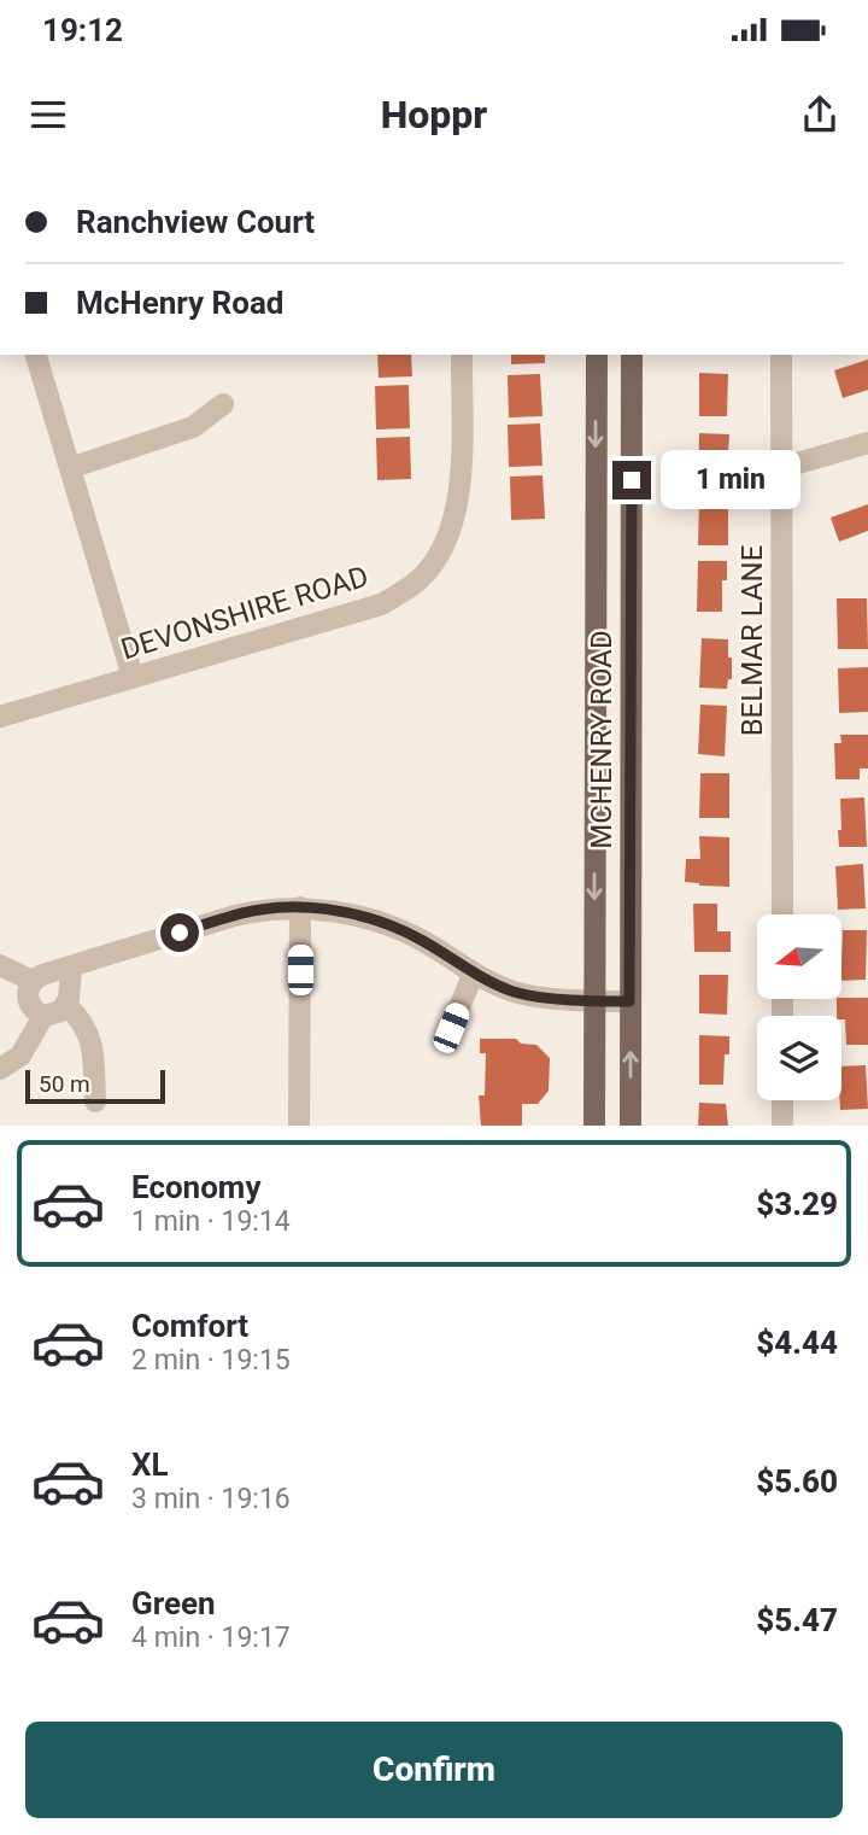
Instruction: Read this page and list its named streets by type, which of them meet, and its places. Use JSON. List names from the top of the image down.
{
  "streets": {
    "main road": ["MCHENRY ROAD"],
    "street": ["DEVONSHIRE ROAD", "BELMAR LANE"]
  },
  "scale_bar": "50 m",
  "north": "left",
  "page": {
    "status": "19:12",
    "header": "Hoppr",
    "banner": ["Ranchview Court", "McHenry Road"],
    "bubble": "1 min",
    "scale": "50 m",
    "list": [
      {
        "name": "Economy",
        "note": "1 min · 19:14",
        "value": "$3.29"
      },
      {
        "name": "Comfort",
        "note": "2 min · 19:15",
        "value": "$4.44"
      },
      {
        "name": "XL",
        "note": "3 min · 19:16",
        "value": "$5.60"
      },
      {
        "name": "Green",
        "note": "4 min · 19:17",
        "value": "$5.47"
      }
    ],
    "buttons": "Confirm"
  }
}
